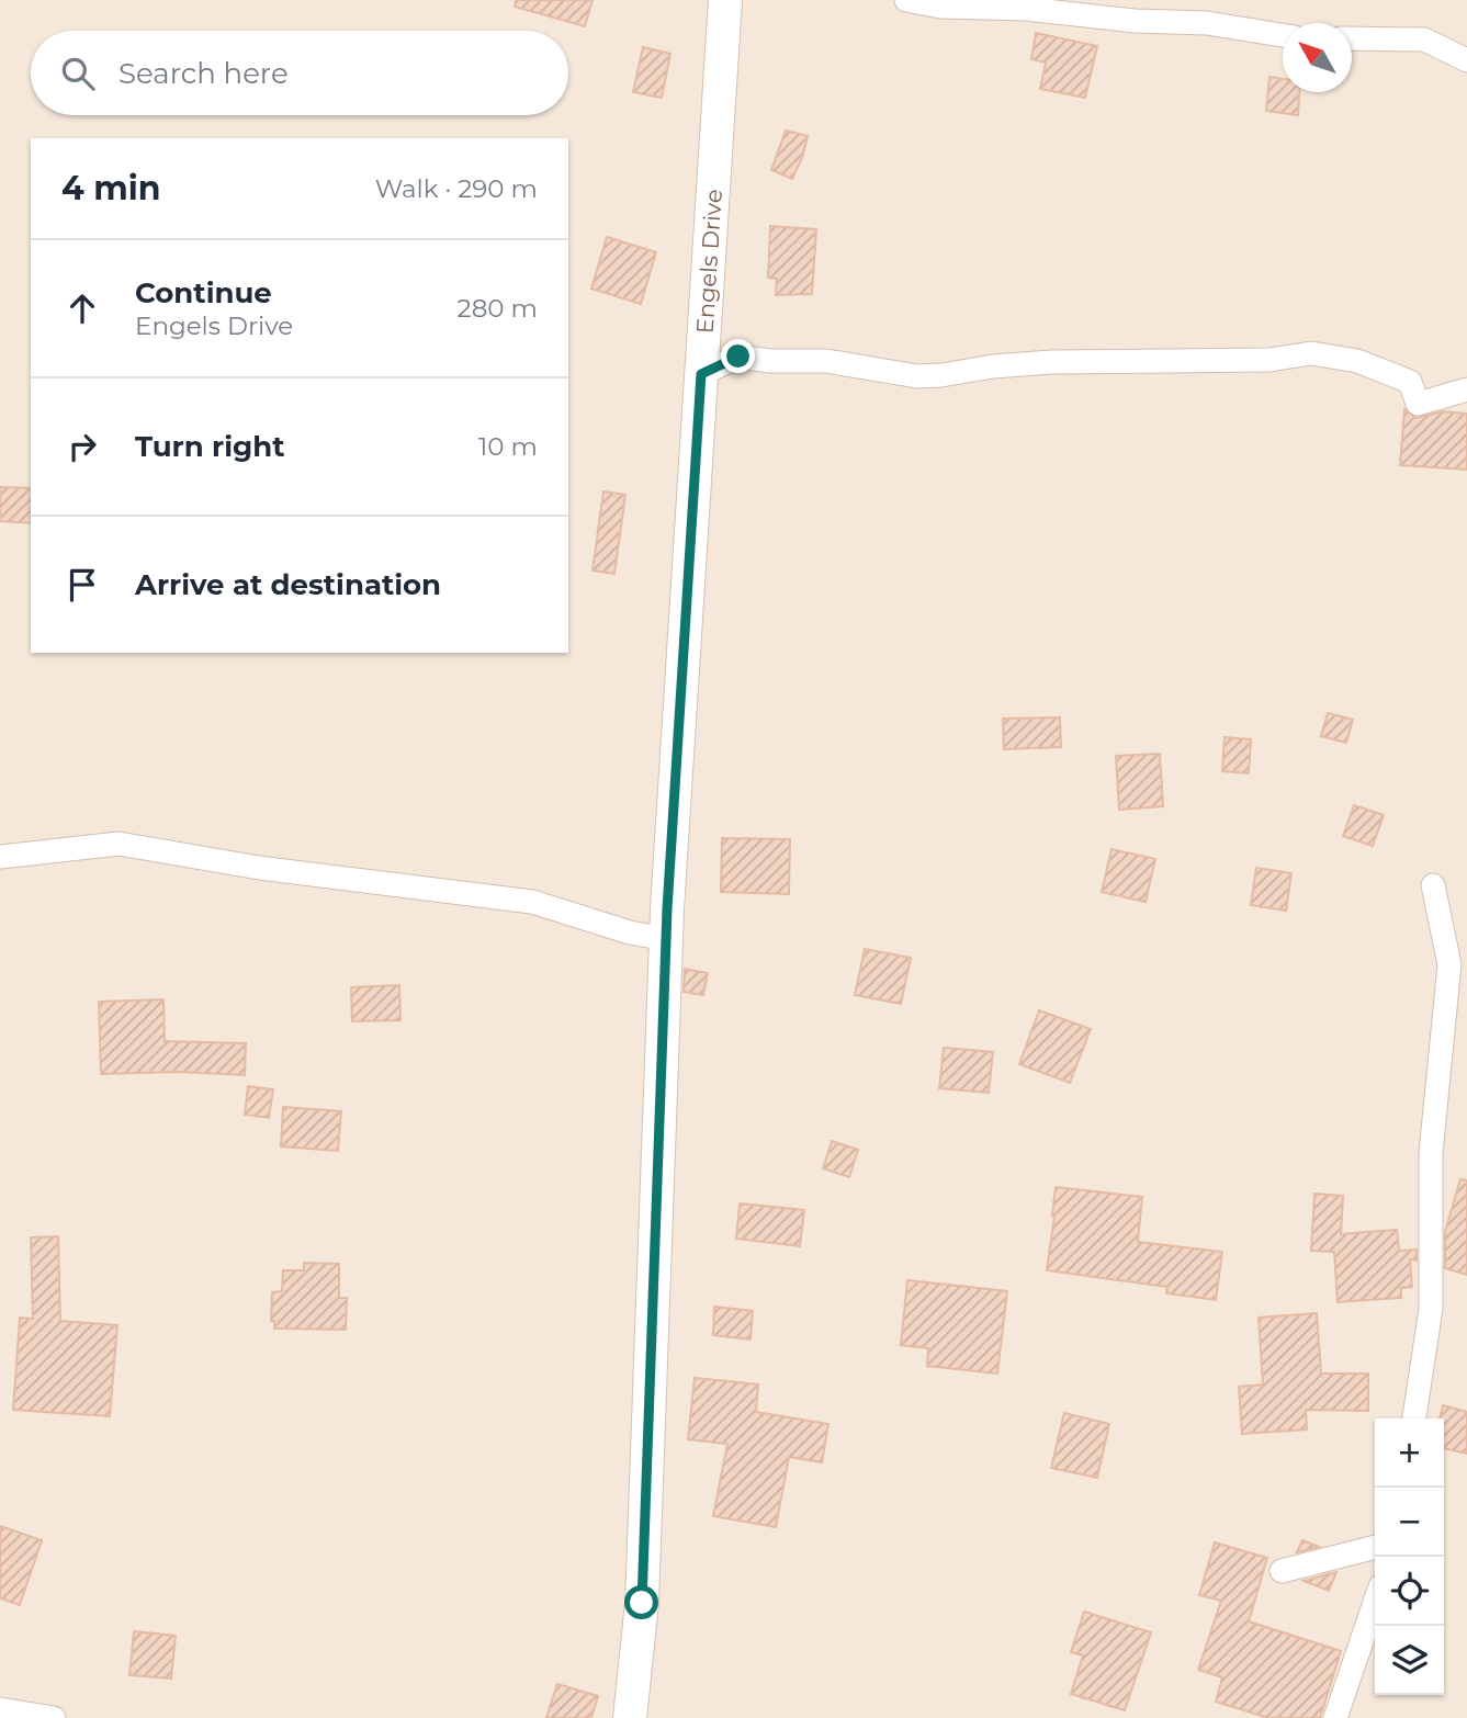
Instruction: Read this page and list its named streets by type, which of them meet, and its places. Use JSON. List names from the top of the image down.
{
  "streets": {
    "street": ["Engels Drive"]
  },
  "north": "top left",
  "page": {
    "search": "Search here",
    "heading": ["4 min", "Walk · 290 m"],
    "list": [
      ["Continue", "Engels Drive", "280 m"],
      ["Turn right", "10 m"],
      "Arrive at destination"
    ],
    "map_buttons": ["+", "−"]
  }
}
